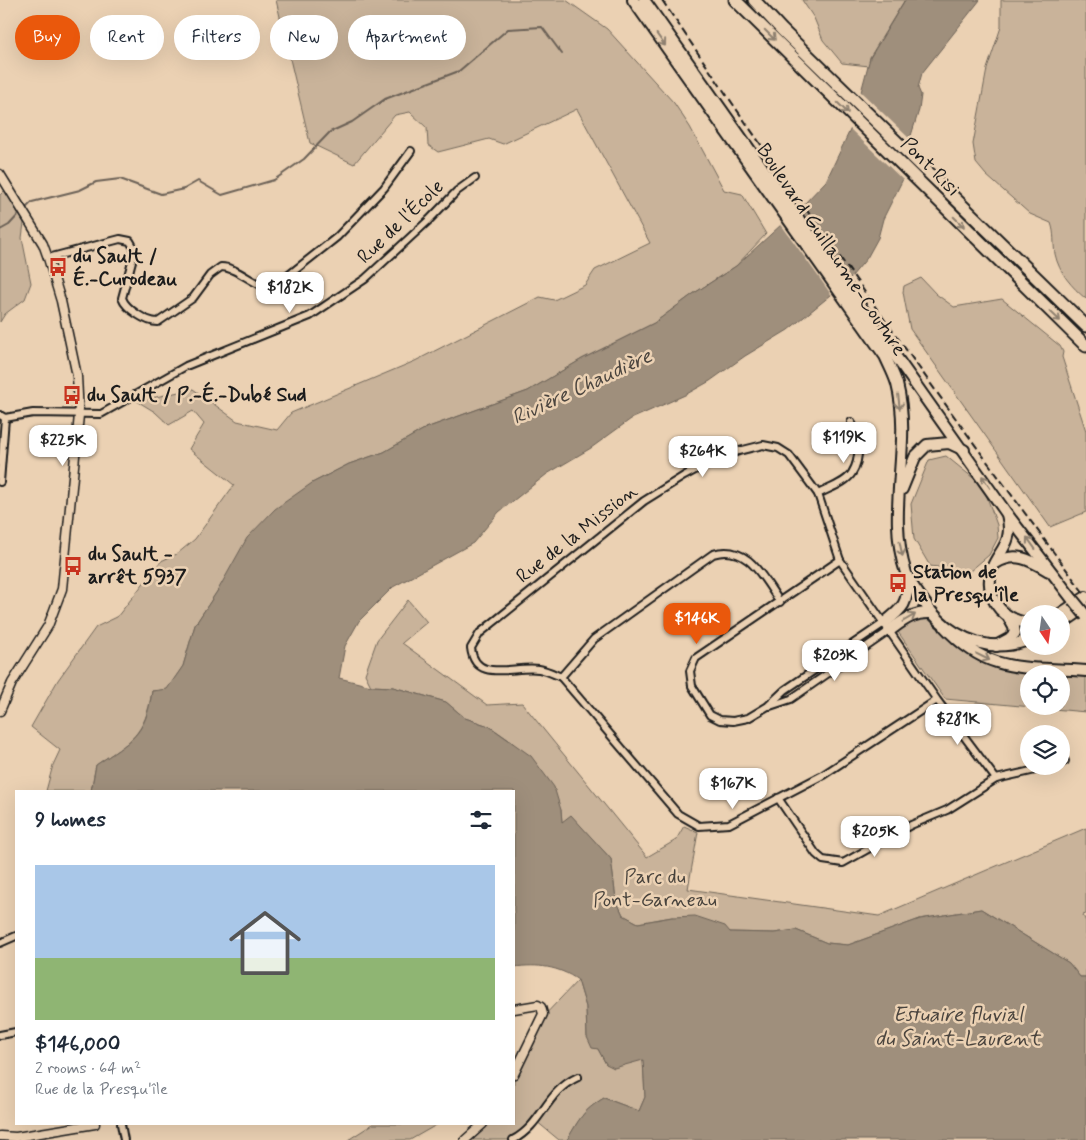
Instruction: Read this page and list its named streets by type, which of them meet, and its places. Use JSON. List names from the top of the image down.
{
  "streets": {
    "highway": ["Pont Risi"],
    "main road": ["Boulevard Guillaume-Couture"],
    "street": ["Rue de l'École", "Rue de la Mission"]
  },
  "water": ["Rivière Chaudière", "Estuaire fluvial du Saint-Laurent"],
  "parks": ["Parc du Pont-Garneau"],
  "places": {
    "bus stop": [
      "du Sault / É.-Curodeau",
      "du Sault / P.-É.-Dubé Sud",
      "du Sault - arrêt 5937",
      "Station de la Presqu'île"
    ]
  },
  "north": "bottom",
  "page": {
    "chip": [
      "Buy",
      "Rent",
      "Filters",
      "New",
      "Apartment"
    ],
    "price": [
      "$182K",
      "$119K",
      "$225K",
      "$264K",
      "$146K",
      "$203K",
      "$281K",
      "$167K",
      "$205K"
    ],
    "heading": "9 homes",
    "list": [
      {
        "name": "$146,000",
        "note": "2 rooms · 64 m² · Rue de la Presqu'île"
      }
    ]
  }
}
